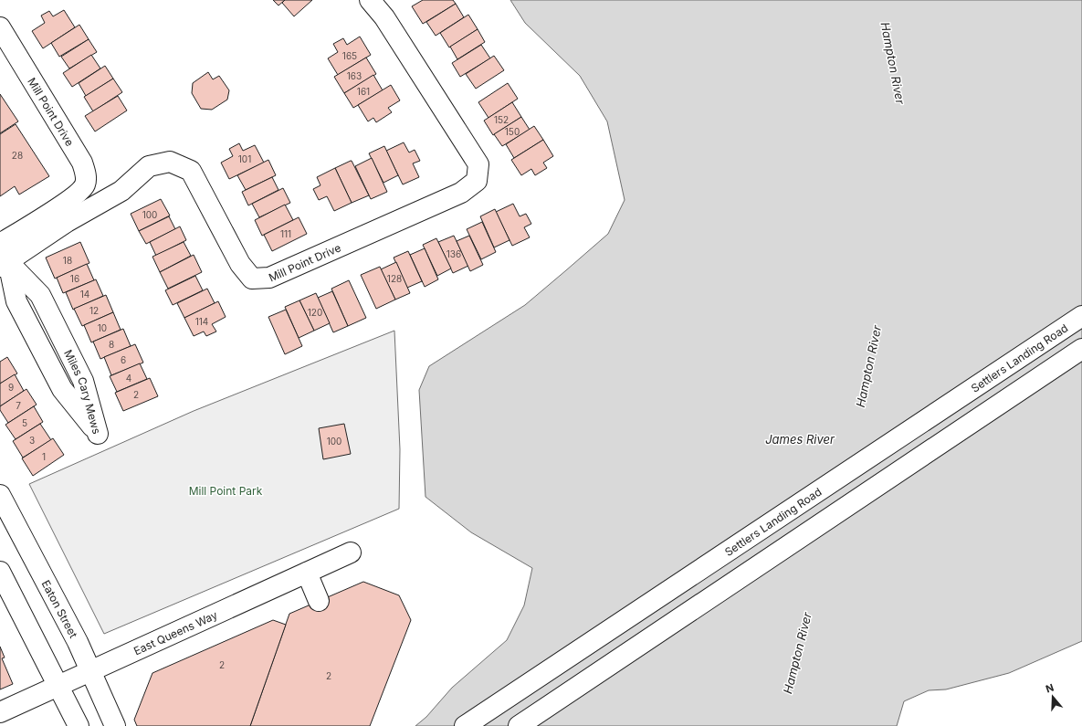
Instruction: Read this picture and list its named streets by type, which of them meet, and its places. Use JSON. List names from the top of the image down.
{
  "streets": {
    "main road": [
      "Mill Point Drive",
      "Settlers Landing Road",
      "Miles Cary Mews",
      "Eaton Street",
      "East Queens Way"
    ]
  },
  "crossings": [
    ["Mill Point Drive", "Miles Cary Mews"],
    ["Eaton Street", "East Queens Way"]
  ],
  "water": ["Hampton River", "James River"],
  "parks": ["Mill Point Park"],
  "house_numbers": [
    "165",
    "163",
    "161",
    "152",
    "150",
    "28",
    "101",
    "100",
    "111",
    "136",
    "18",
    "16",
    "128",
    "14",
    "12",
    "120",
    "114",
    "10",
    "8",
    "6",
    "4",
    "9",
    "2",
    "7",
    "5",
    "3",
    "100",
    "1",
    "2",
    "2"
  ],
  "north": "top"
}
